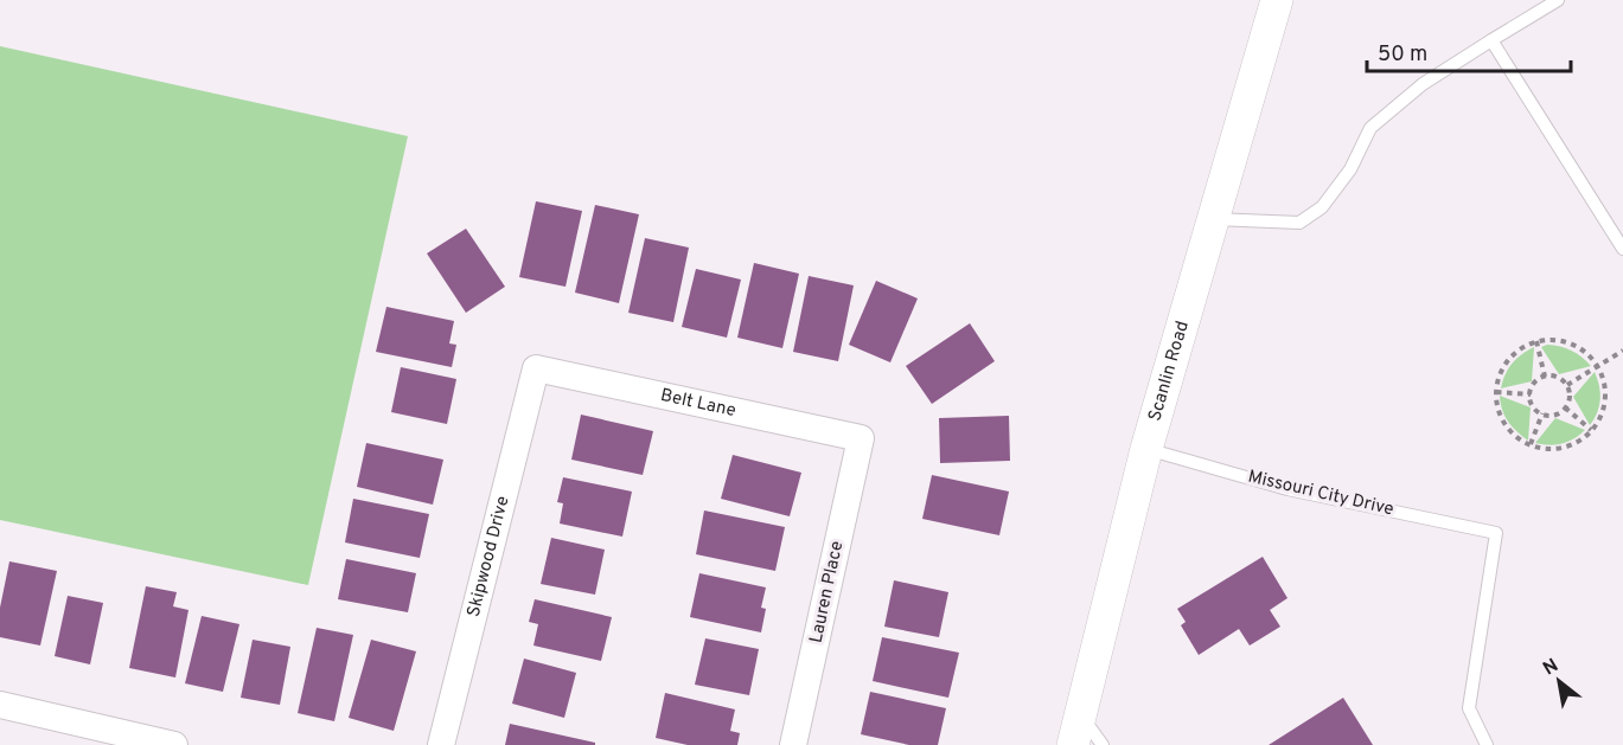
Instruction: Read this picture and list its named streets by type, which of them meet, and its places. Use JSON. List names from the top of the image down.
{
  "streets": {
    "street": [
      "Scanlin Road",
      "Belt Lane",
      "Skipwood Drive",
      "Lauren Place"
    ],
    "lane": ["Missouri City Drive"]
  },
  "crossings": [
    ["Scanlin Road", "Missouri City Drive"],
    ["Belt Lane", "Skipwood Drive"],
    ["Belt Lane", "Lauren Place"]
  ],
  "scale_bar": "50 m",
  "north": "top left"
}
